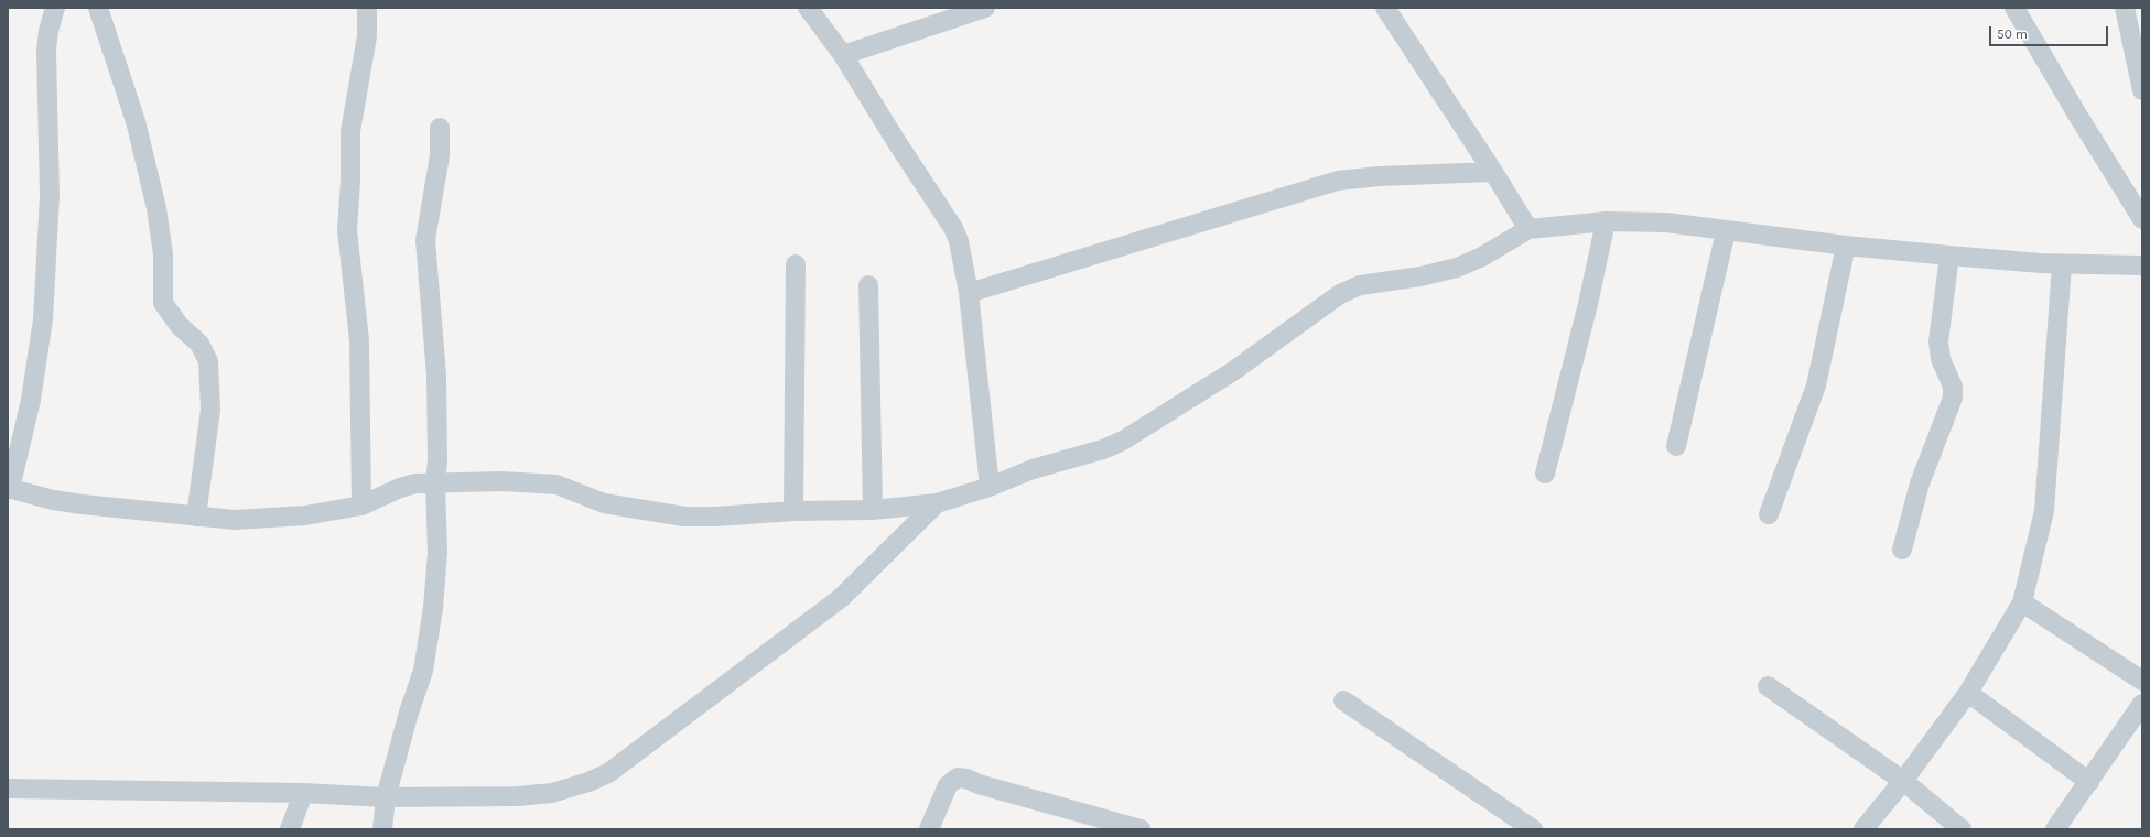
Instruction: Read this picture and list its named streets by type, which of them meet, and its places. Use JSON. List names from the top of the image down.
{
  "scale_bar": "50 m"
}
